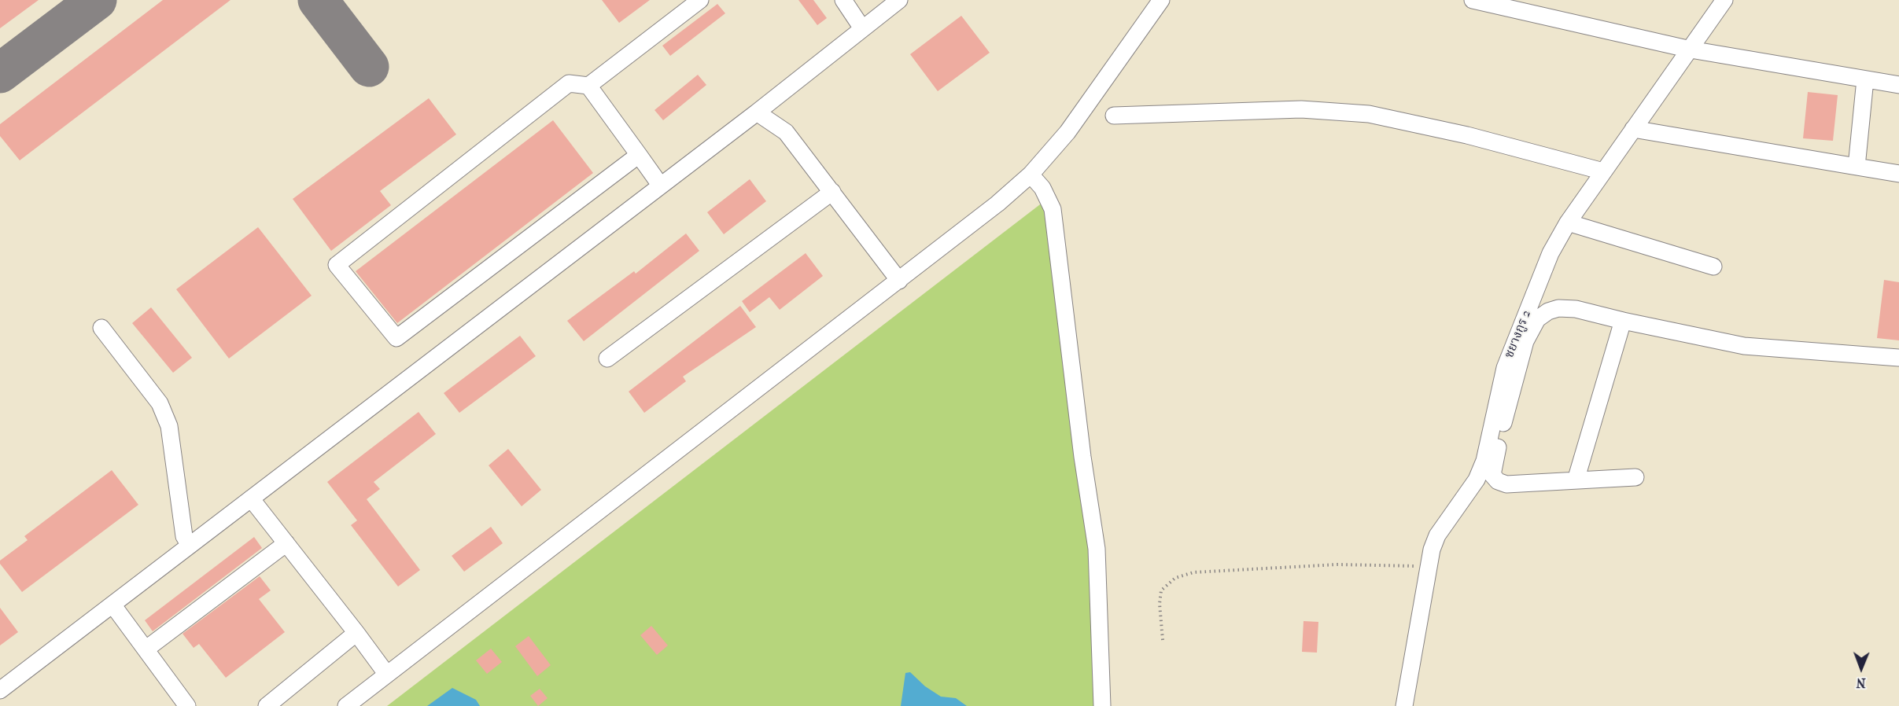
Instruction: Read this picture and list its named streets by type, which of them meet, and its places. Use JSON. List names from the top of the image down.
{
  "streets": {
    "street": ["ชยางกูร 2"]
  },
  "north": "bottom"
}
